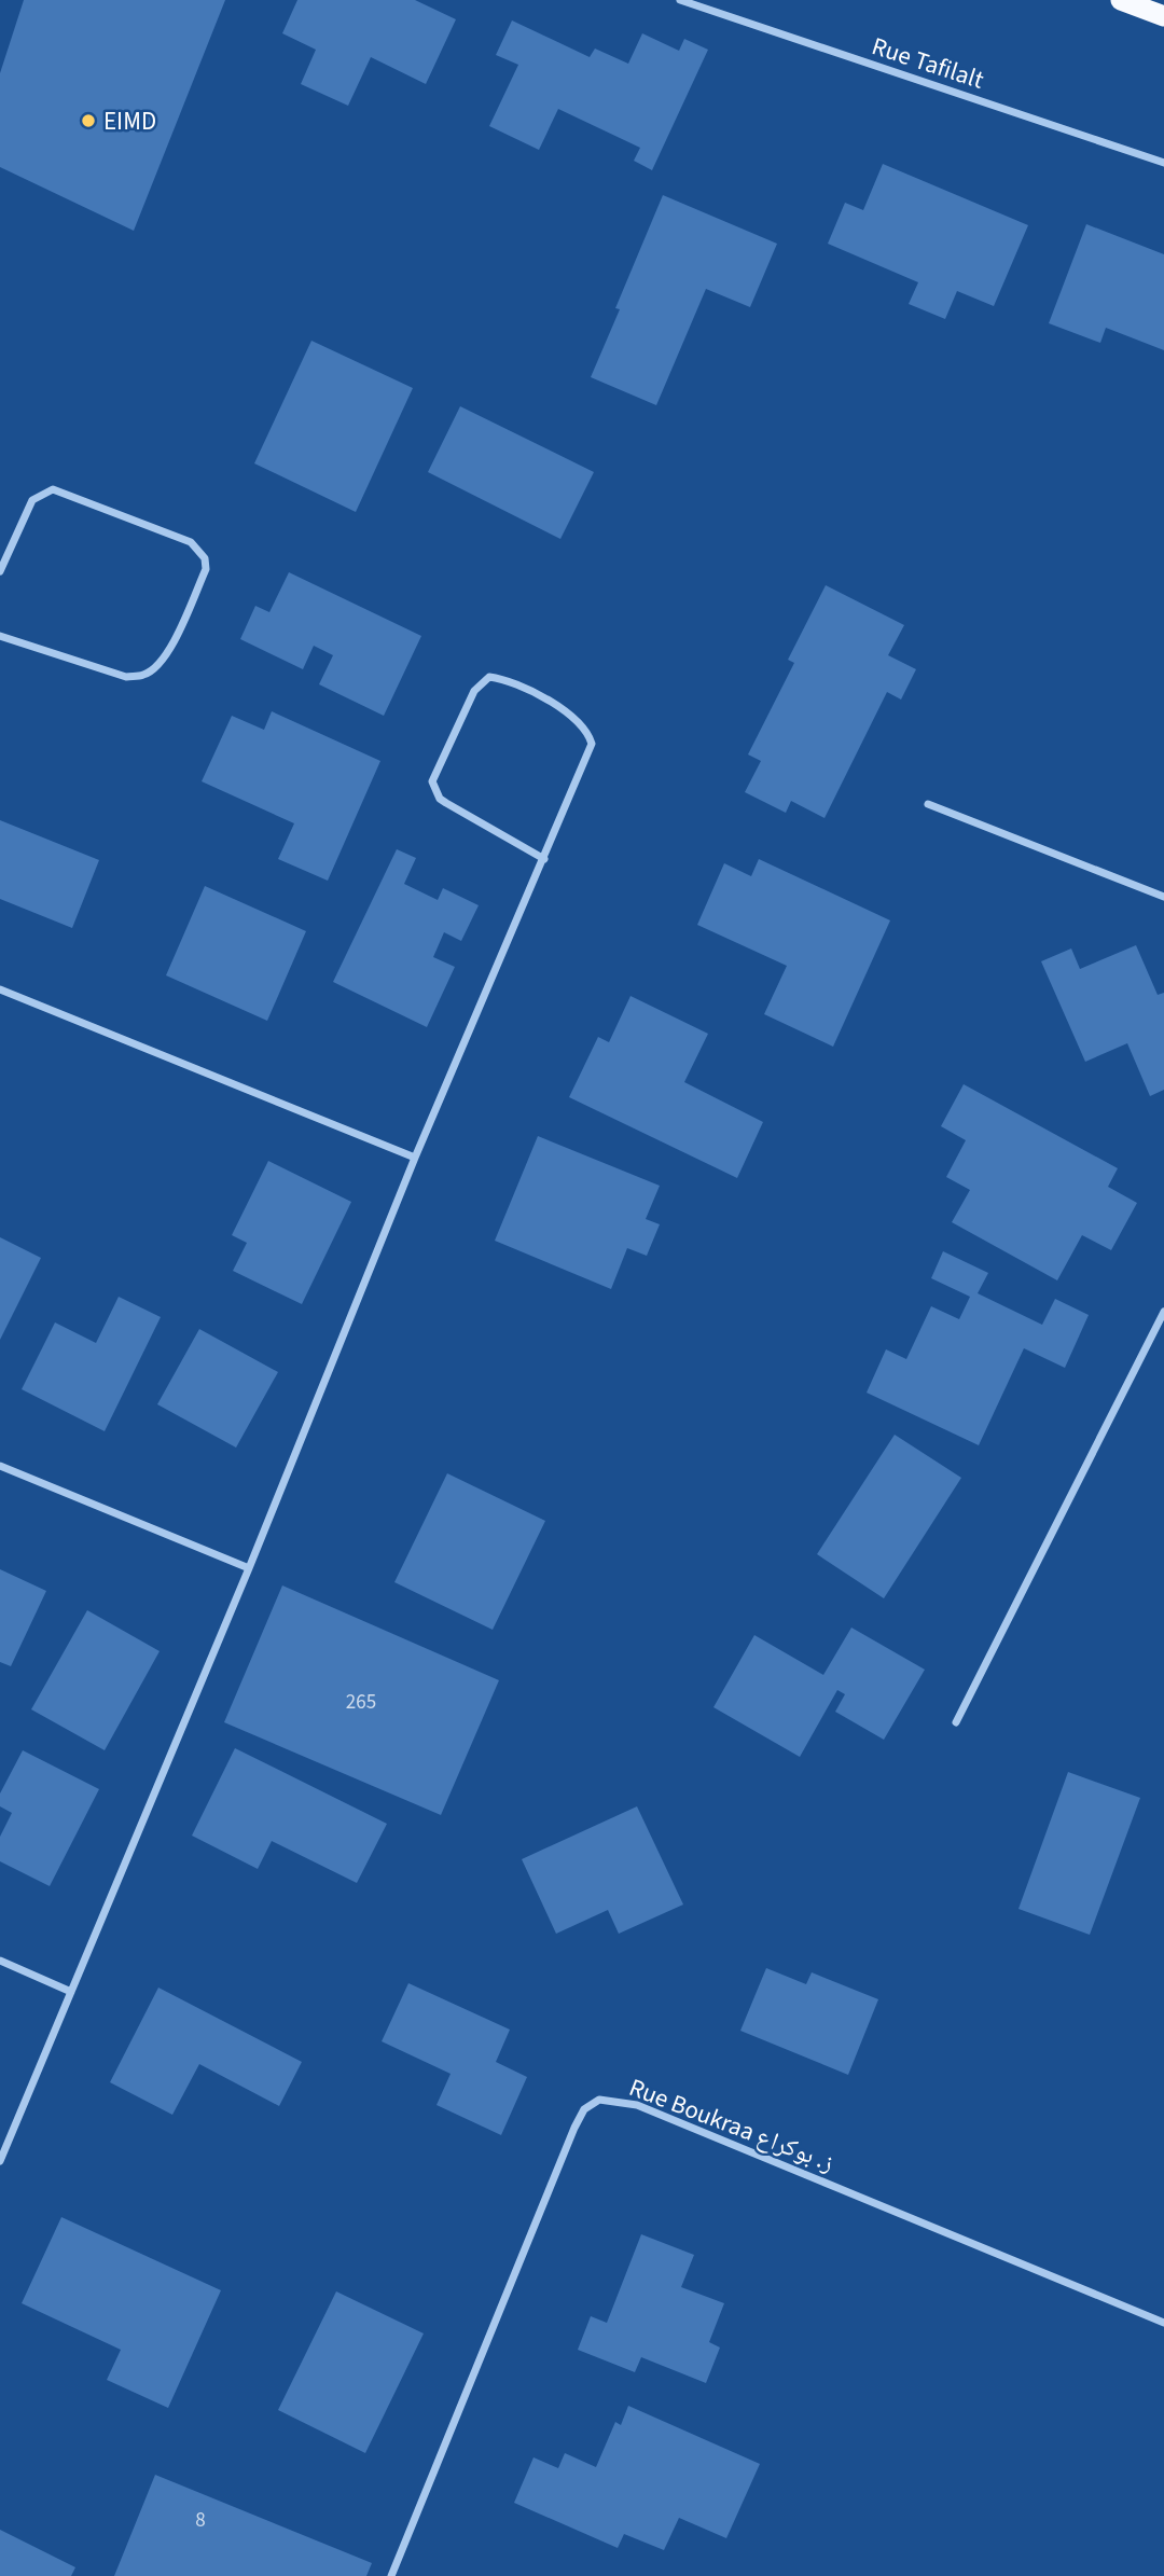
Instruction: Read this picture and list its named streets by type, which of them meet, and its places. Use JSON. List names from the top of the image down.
{
  "streets": {
    "street": ["Rue Tafilalt", "Rue Boukraa ز. بوكراع"]
  },
  "places": ["EIMD"],
  "house_numbers": ["265", "8"]
}
